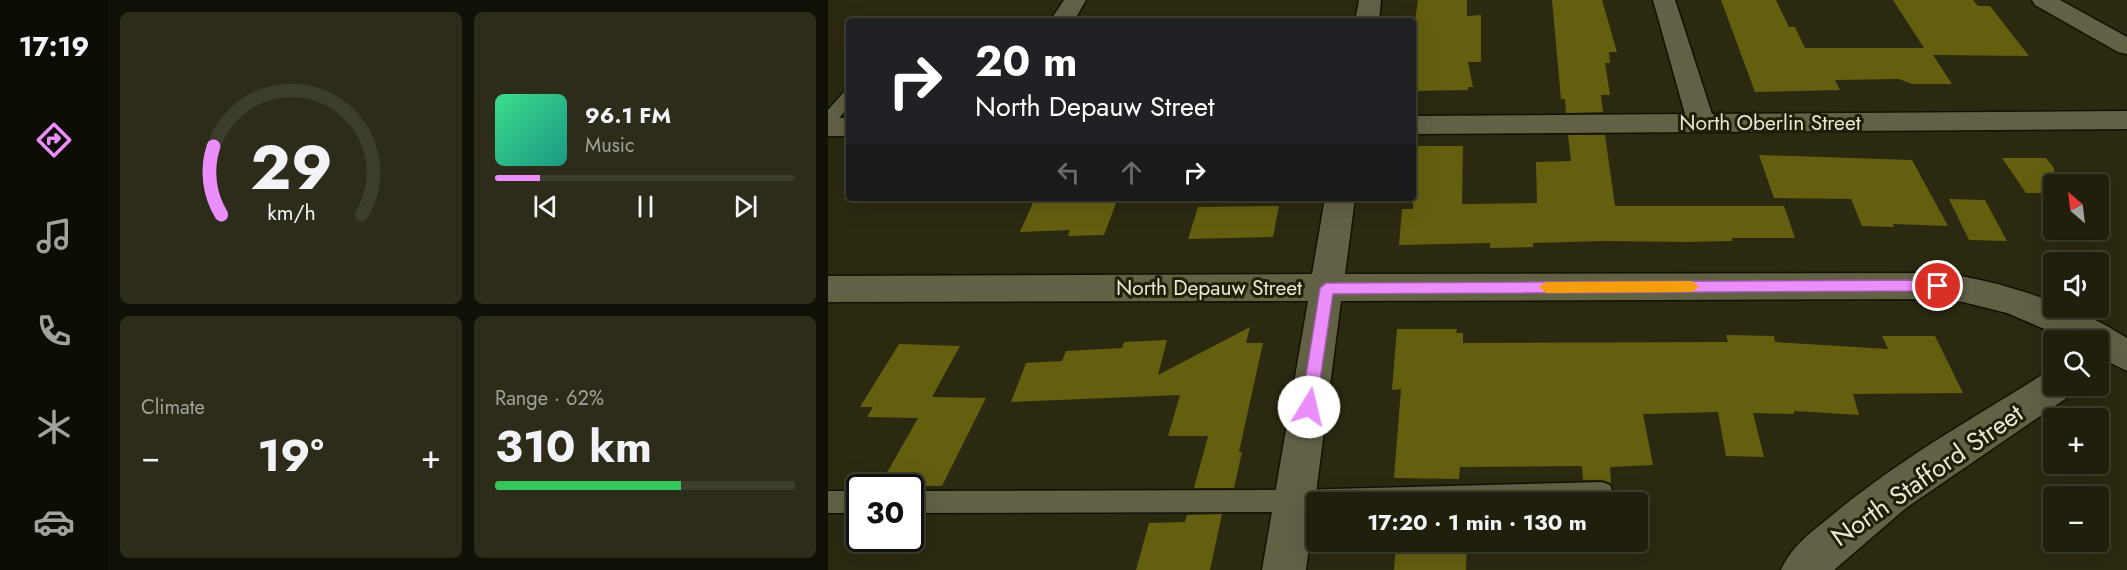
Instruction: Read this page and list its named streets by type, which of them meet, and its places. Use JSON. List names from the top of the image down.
{
  "streets": {
    "street": ["North Oberlin Street", "North Depauw Street", "North Stafford Street"]
  },
  "north": "top left",
  "page": {
    "tabs": "17:19",
    "turn": ["20 m", "North Depauw Street"],
    "song": ["96.1 FM", "Music"],
    "map_buttons": ["+", "−"],
    "tile": [
      "Climate",
      ["Range · 62%", "310 km"]
    ],
    "heat": ["−", "19°", "+"],
    "limit": "30",
    "trip": "17:20 · 1 min · 130 m",
    "gauge": ["29", "km/h"]
  }
}
